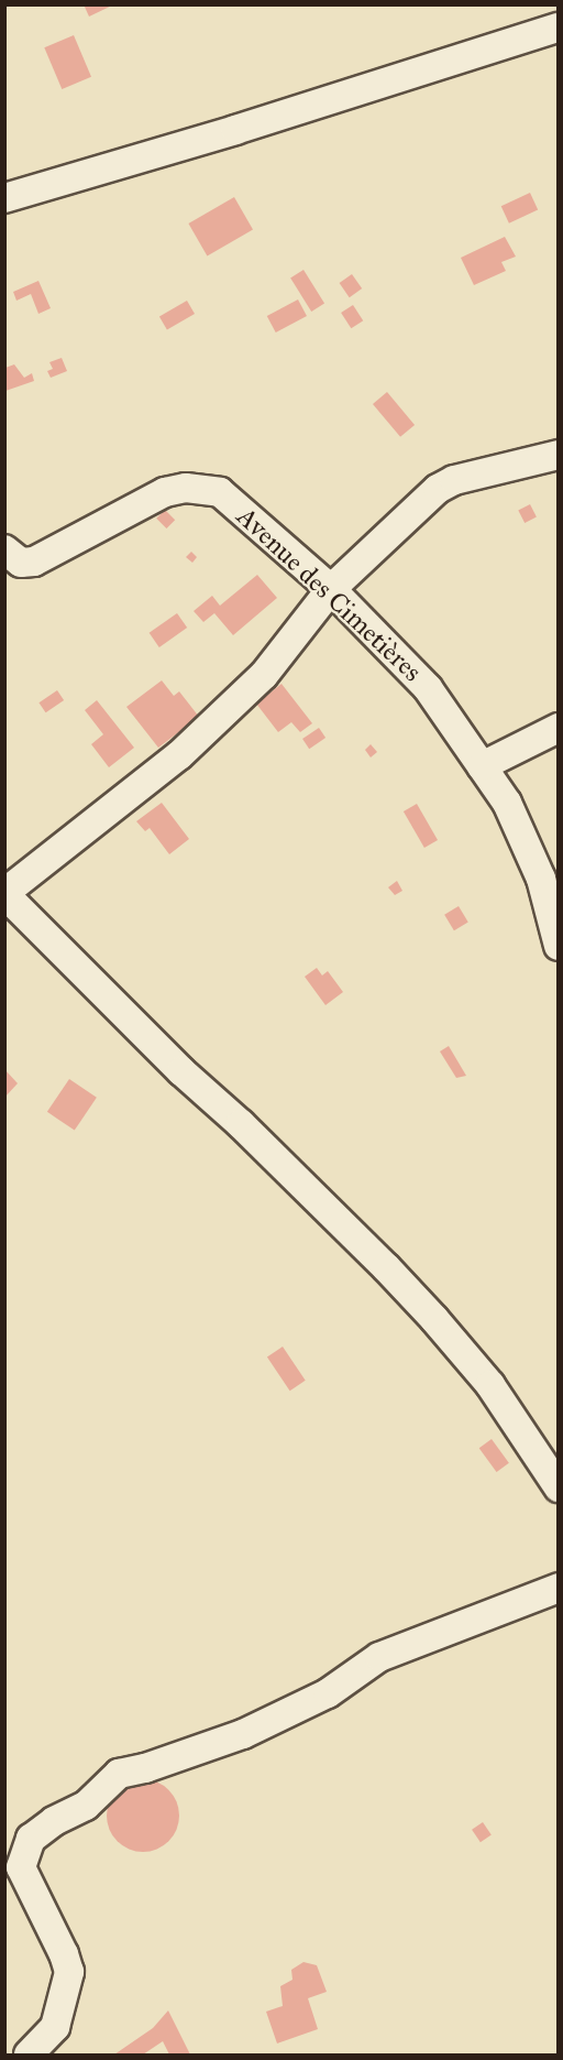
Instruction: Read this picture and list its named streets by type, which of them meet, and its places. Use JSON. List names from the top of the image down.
{
  "streets": {
    "street": ["Avenue des Cimetières"]
  }
}
